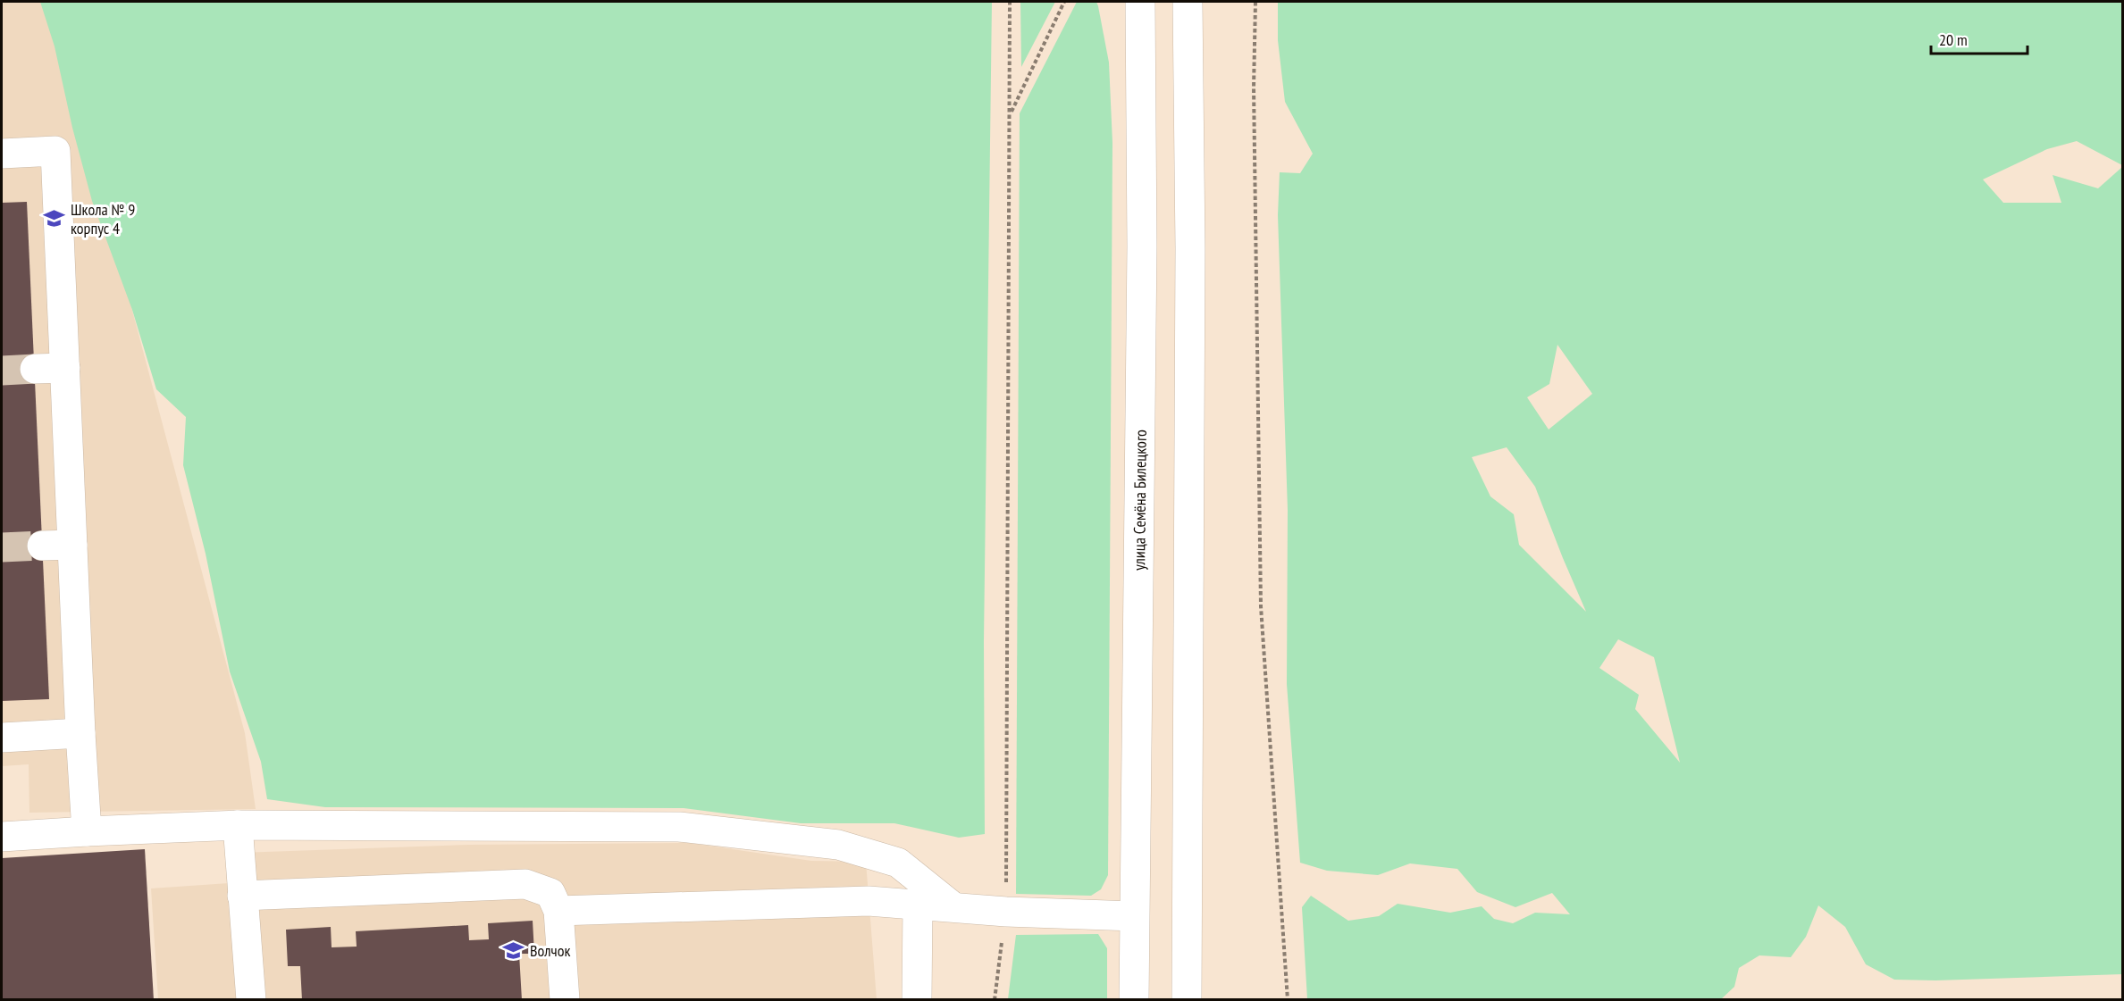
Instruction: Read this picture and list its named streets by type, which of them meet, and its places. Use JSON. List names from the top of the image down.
{
  "streets": {
    "main road": ["улица Семёна Билецкого"]
  },
  "places": {
    "school or university": ["Школа № 9 корпус 4", "Волчок"]
  },
  "scale_bar": "20 m"
}
